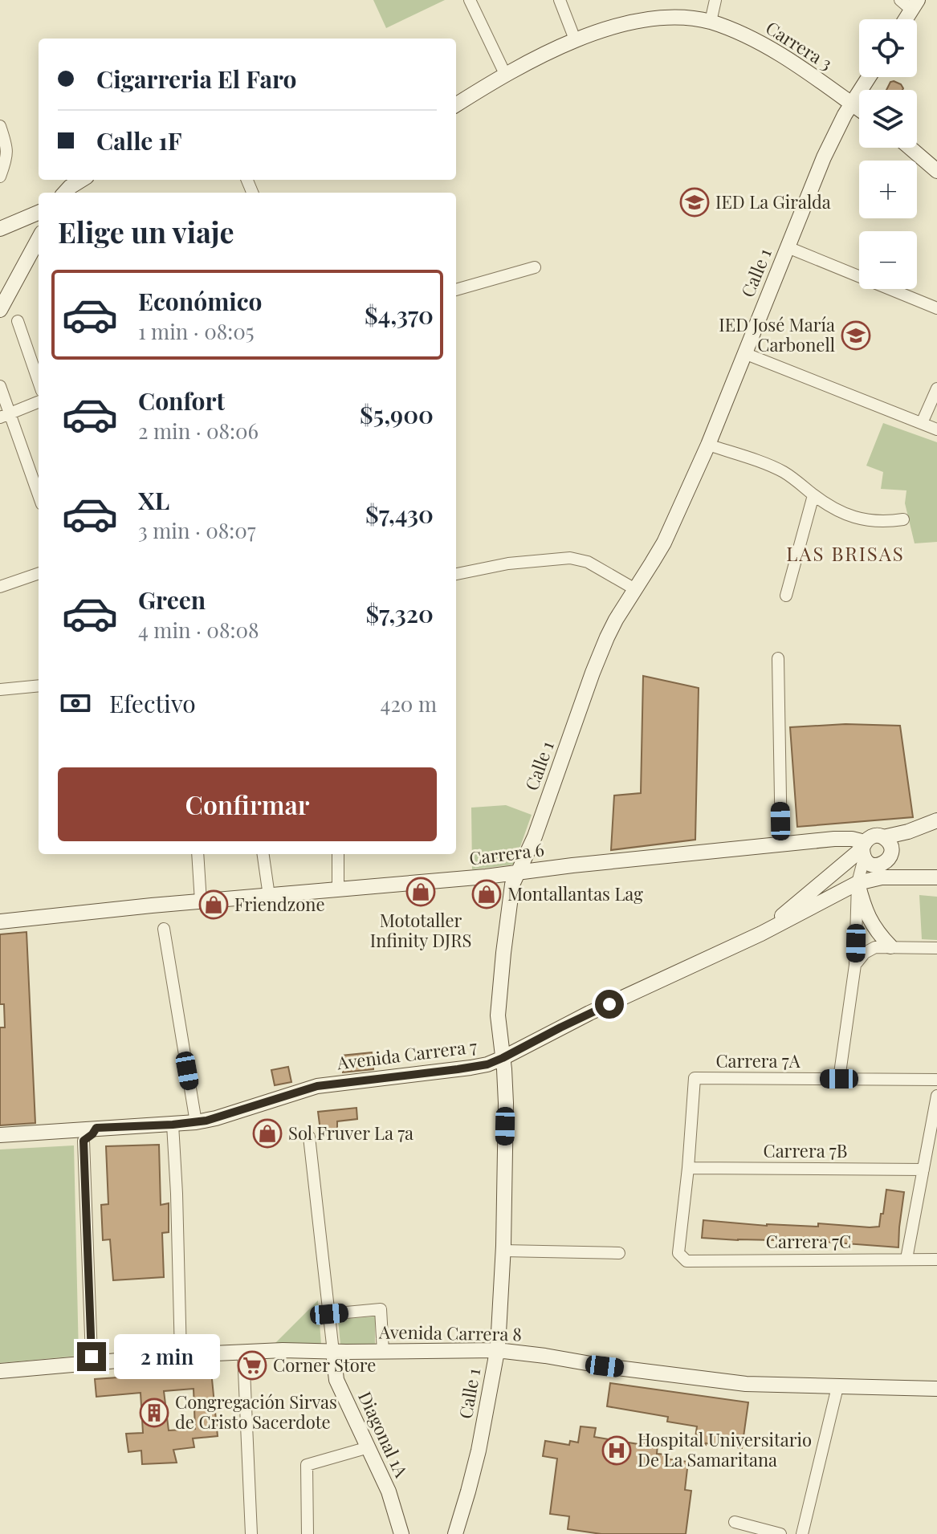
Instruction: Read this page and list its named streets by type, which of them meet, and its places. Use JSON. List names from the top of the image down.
{
  "streets": {
    "street": [
      "Carrera 3",
      "Calle 1",
      "Carrera 6",
      "Avenida Carrera 7",
      "Carrera 7A",
      "Carrera 7B",
      "Carrera 7C",
      "Avenida Carrera 8",
      "Diagonal 1A"
    ]
  },
  "crossings": [
    ["Carrera 3", "Calle 1"],
    ["Calle 1", "Carrera 6"],
    ["Calle 1", "Avenida Carrera 7"],
    ["Calle 1", "Avenida Carrera 8"],
    ["Carrera 7A", "Carrera 7B"],
    ["Carrera 7A", "Carrera 7C"],
    ["Carrera 7B", "Carrera 7C"],
    ["Avenida Carrera 8", "Diagonal 1A"]
  ],
  "districts": ["LAS BRISAS"],
  "places": {
    "school or university": ["IED La Giralda", "IED José María Carbonell"],
    "shop": [
      "Mototaller Infinity DJRS",
      "Montallantas Lag",
      "Friendzone",
      "Sol Fruver La 7a"
    ],
    "supermarket": ["Corner Store"],
    "building": ["Congregación Sirvas de Cristo Sacerdote"],
    "hospital": ["Hospital Universitario De La Samaritana"]
  },
  "page": {
    "map_buttons": ["+", "−"],
    "banner": ["Cigarreria El Faro", "Calle 1F"],
    "heading": "Elige un viaje",
    "list": [
      {
        "name": "Económico",
        "note": "1 min · 08:05",
        "value": "$4,370"
      },
      {
        "name": "Confort",
        "note": "2 min · 08:06",
        "value": "$5,900"
      },
      {
        "name": "XL",
        "note": "3 min · 08:07",
        "value": "$7,430"
      },
      {
        "name": "Green",
        "note": "4 min · 08:08",
        "value": "$7,320"
      }
    ],
    "pay": ["Efectivo", "420 m"],
    "buttons": "Confirmar",
    "bubble": "2 min"
  }
}
